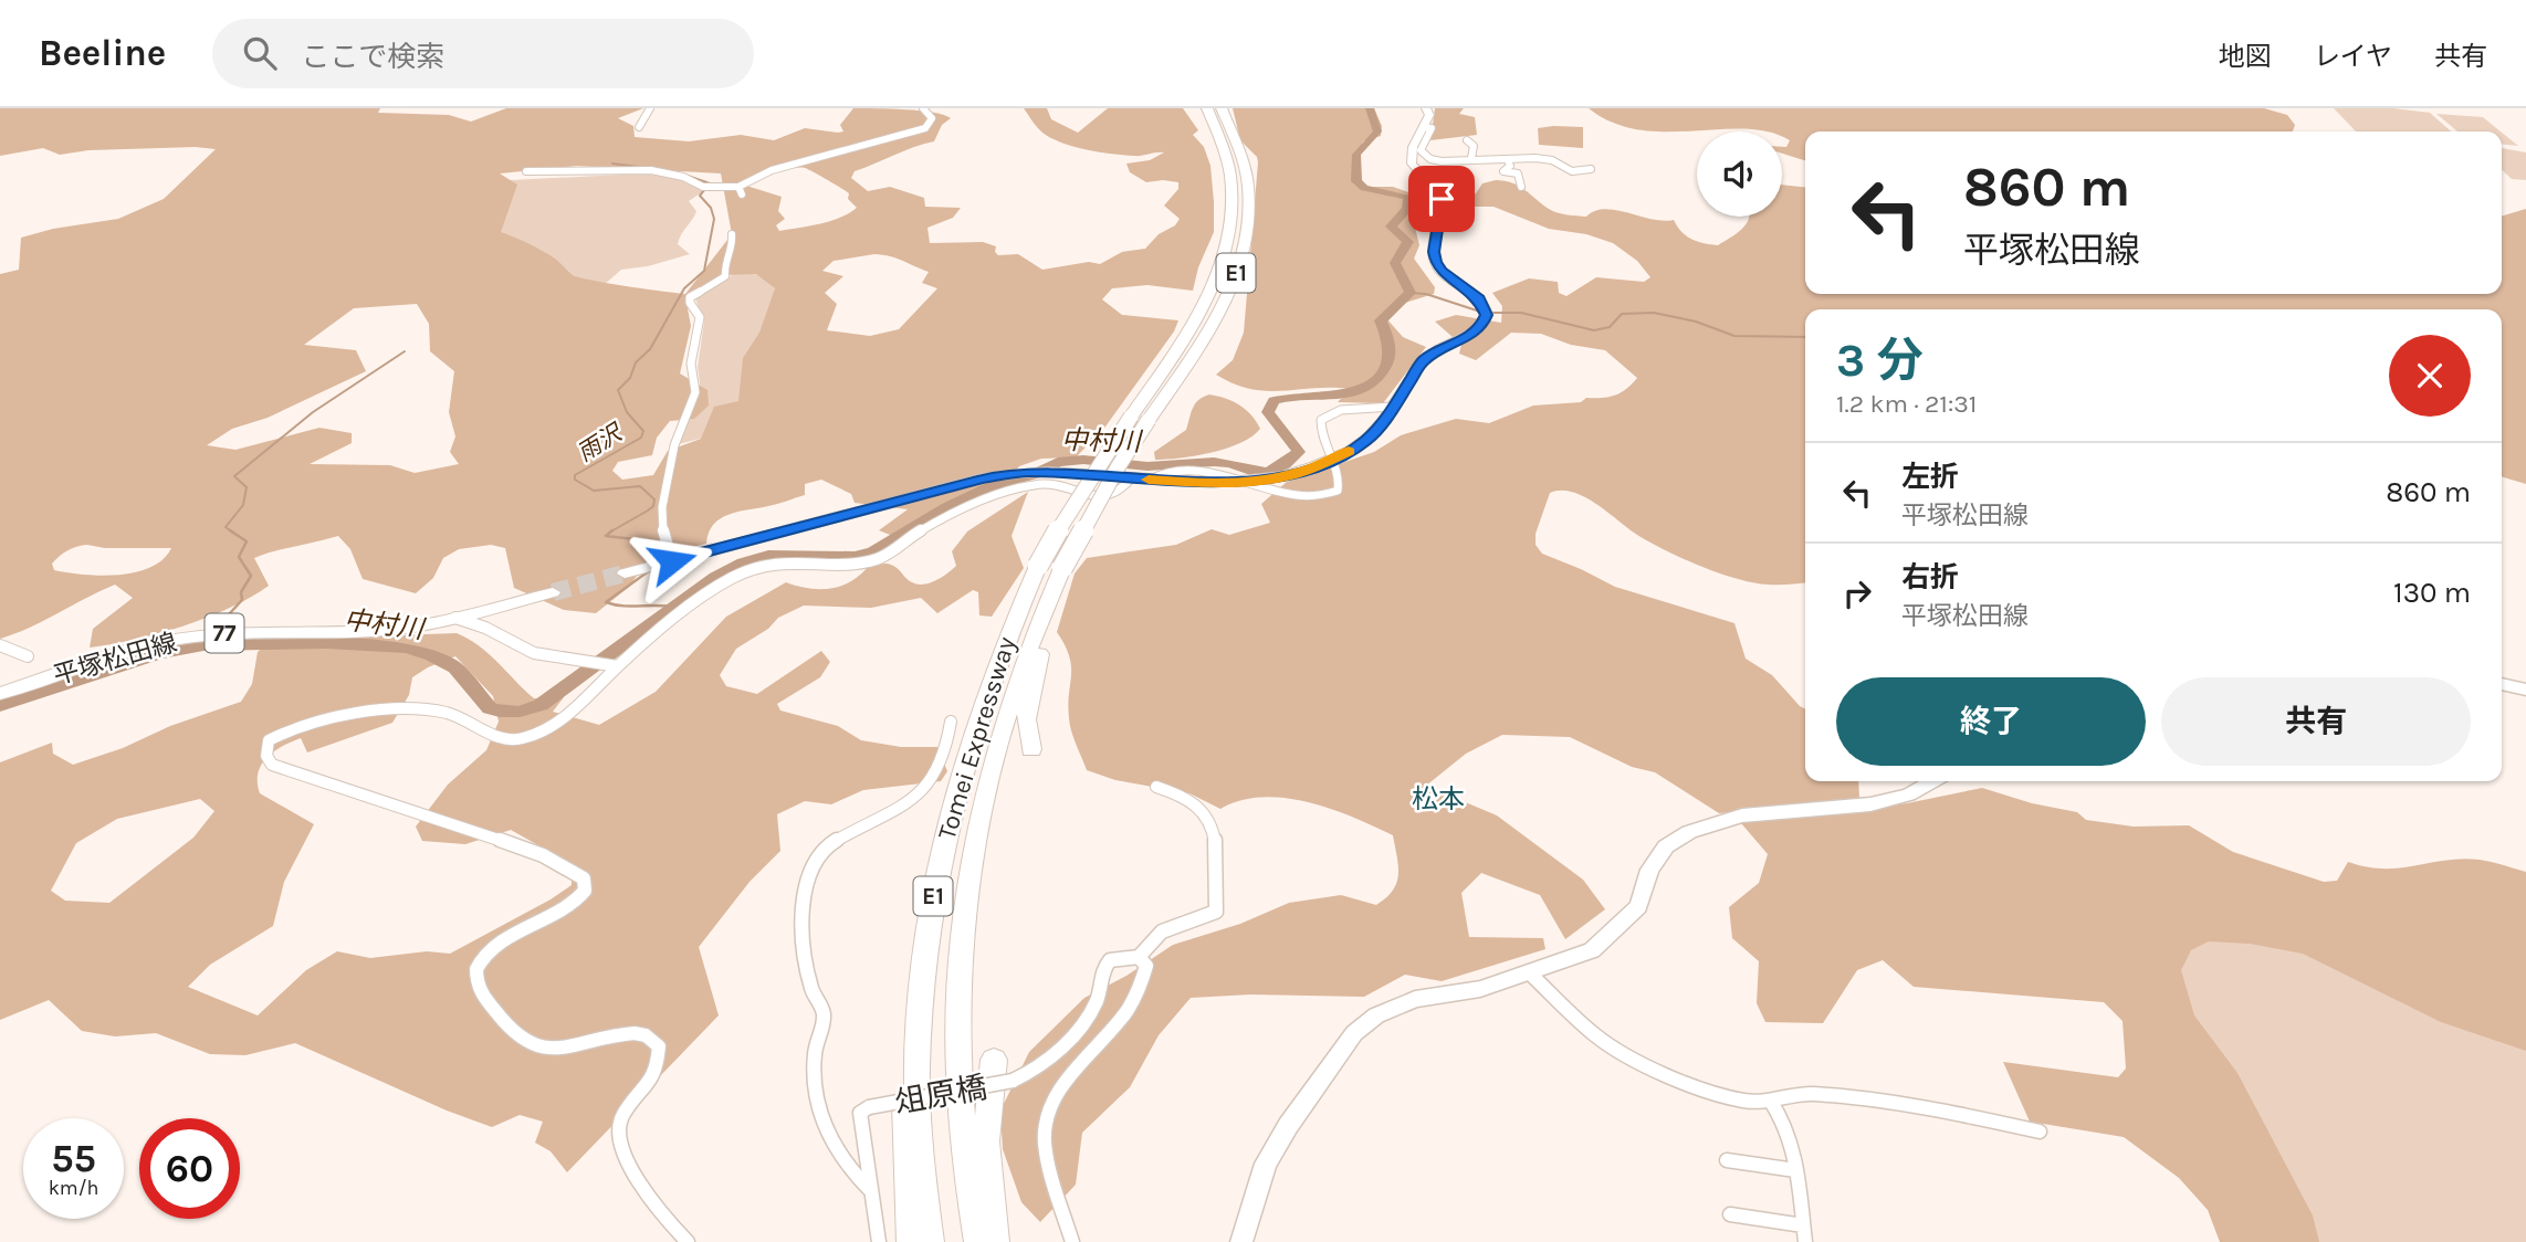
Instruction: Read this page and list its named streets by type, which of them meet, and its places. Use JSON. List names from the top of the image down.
{
  "streets": {
    "highway": ["E1", "Tomei Expressway"],
    "main road": ["77", "平塚松田線"],
    "street": ["俎原橋"]
  },
  "districts": ["松本"],
  "water": ["中村川", "雨沢"],
  "page": {
    "header": "Beeline",
    "search": "ここで検索",
    "nav": ["地図", "レイヤ", "共有"],
    "turn": ["860 m", "平塚松田線"],
    "heading": ["3 分", "1.2 km · 21:31"],
    "list": [
      {
        "name": "左折",
        "note": "平塚松田線",
        "value": "860 m"
      },
      {
        "name": "右折",
        "note": "平塚松田線",
        "value": "130 m"
      }
    ],
    "buttons": ["終了", "共有"],
    "speed": "55 km/h",
    "limit": "60"
  }
}
